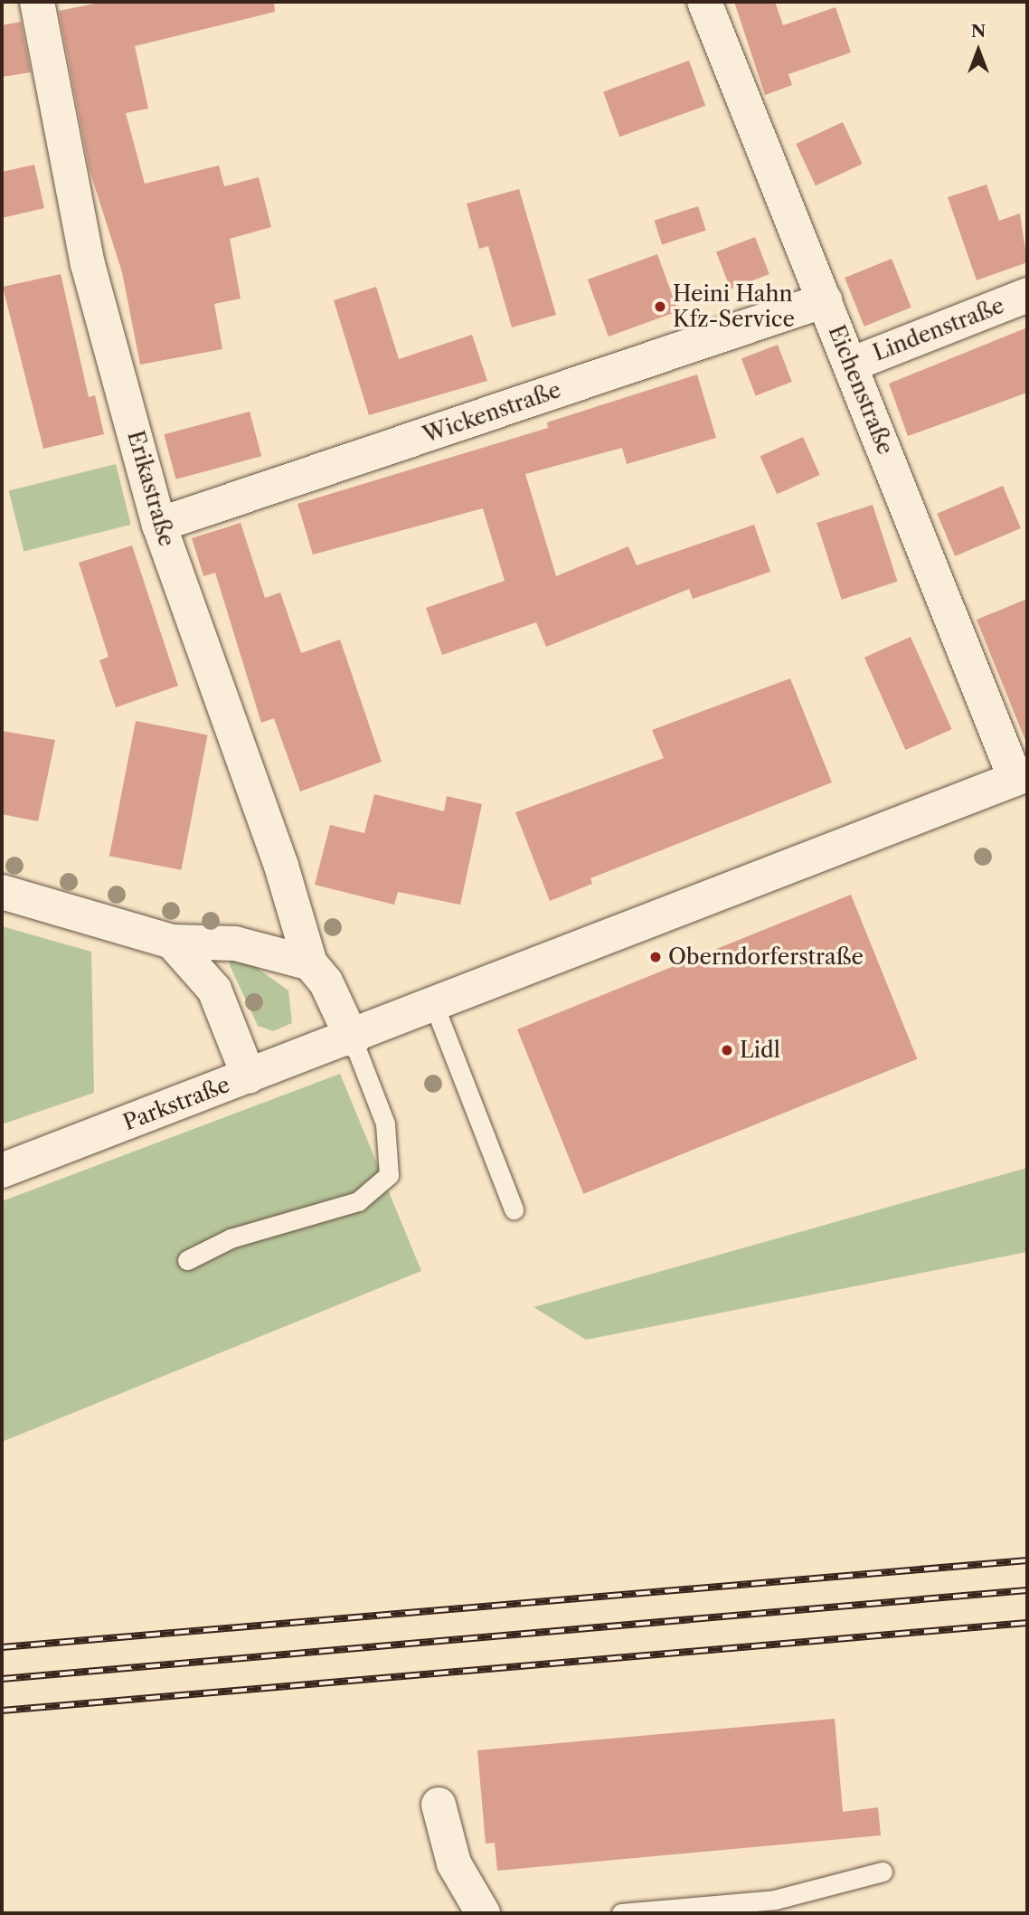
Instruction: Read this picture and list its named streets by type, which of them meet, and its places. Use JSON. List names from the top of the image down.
{
  "streets": {
    "street": [
      "Lindenstraße",
      "Eichenstraße",
      "Wickenstraße",
      "Erikastraße",
      "Parkstraße"
    ]
  },
  "crossings": [
    ["Lindenstraße", "Eichenstraße"],
    ["Eichenstraße", "Wickenstraße"],
    ["Wickenstraße", "Erikastraße"]
  ],
  "places": ["Heini Hahn Kfz-Service", "Oberndorferstraße", "Lidl"],
  "north": "top"
}
